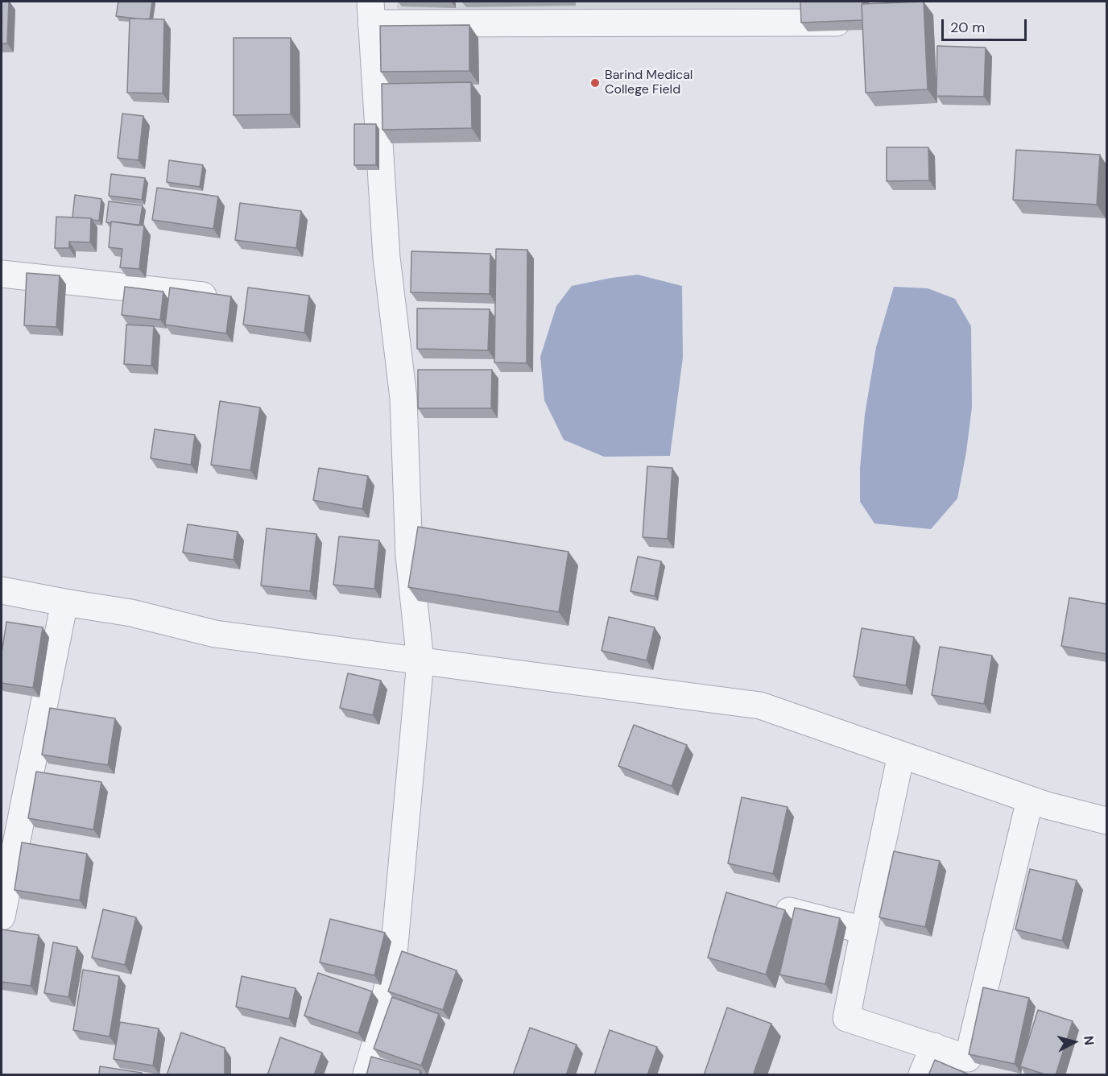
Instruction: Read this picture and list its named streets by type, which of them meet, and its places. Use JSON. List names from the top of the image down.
{
  "places": ["Barind Medical College Field"],
  "scale_bar": "20 m",
  "north": "right"
}
